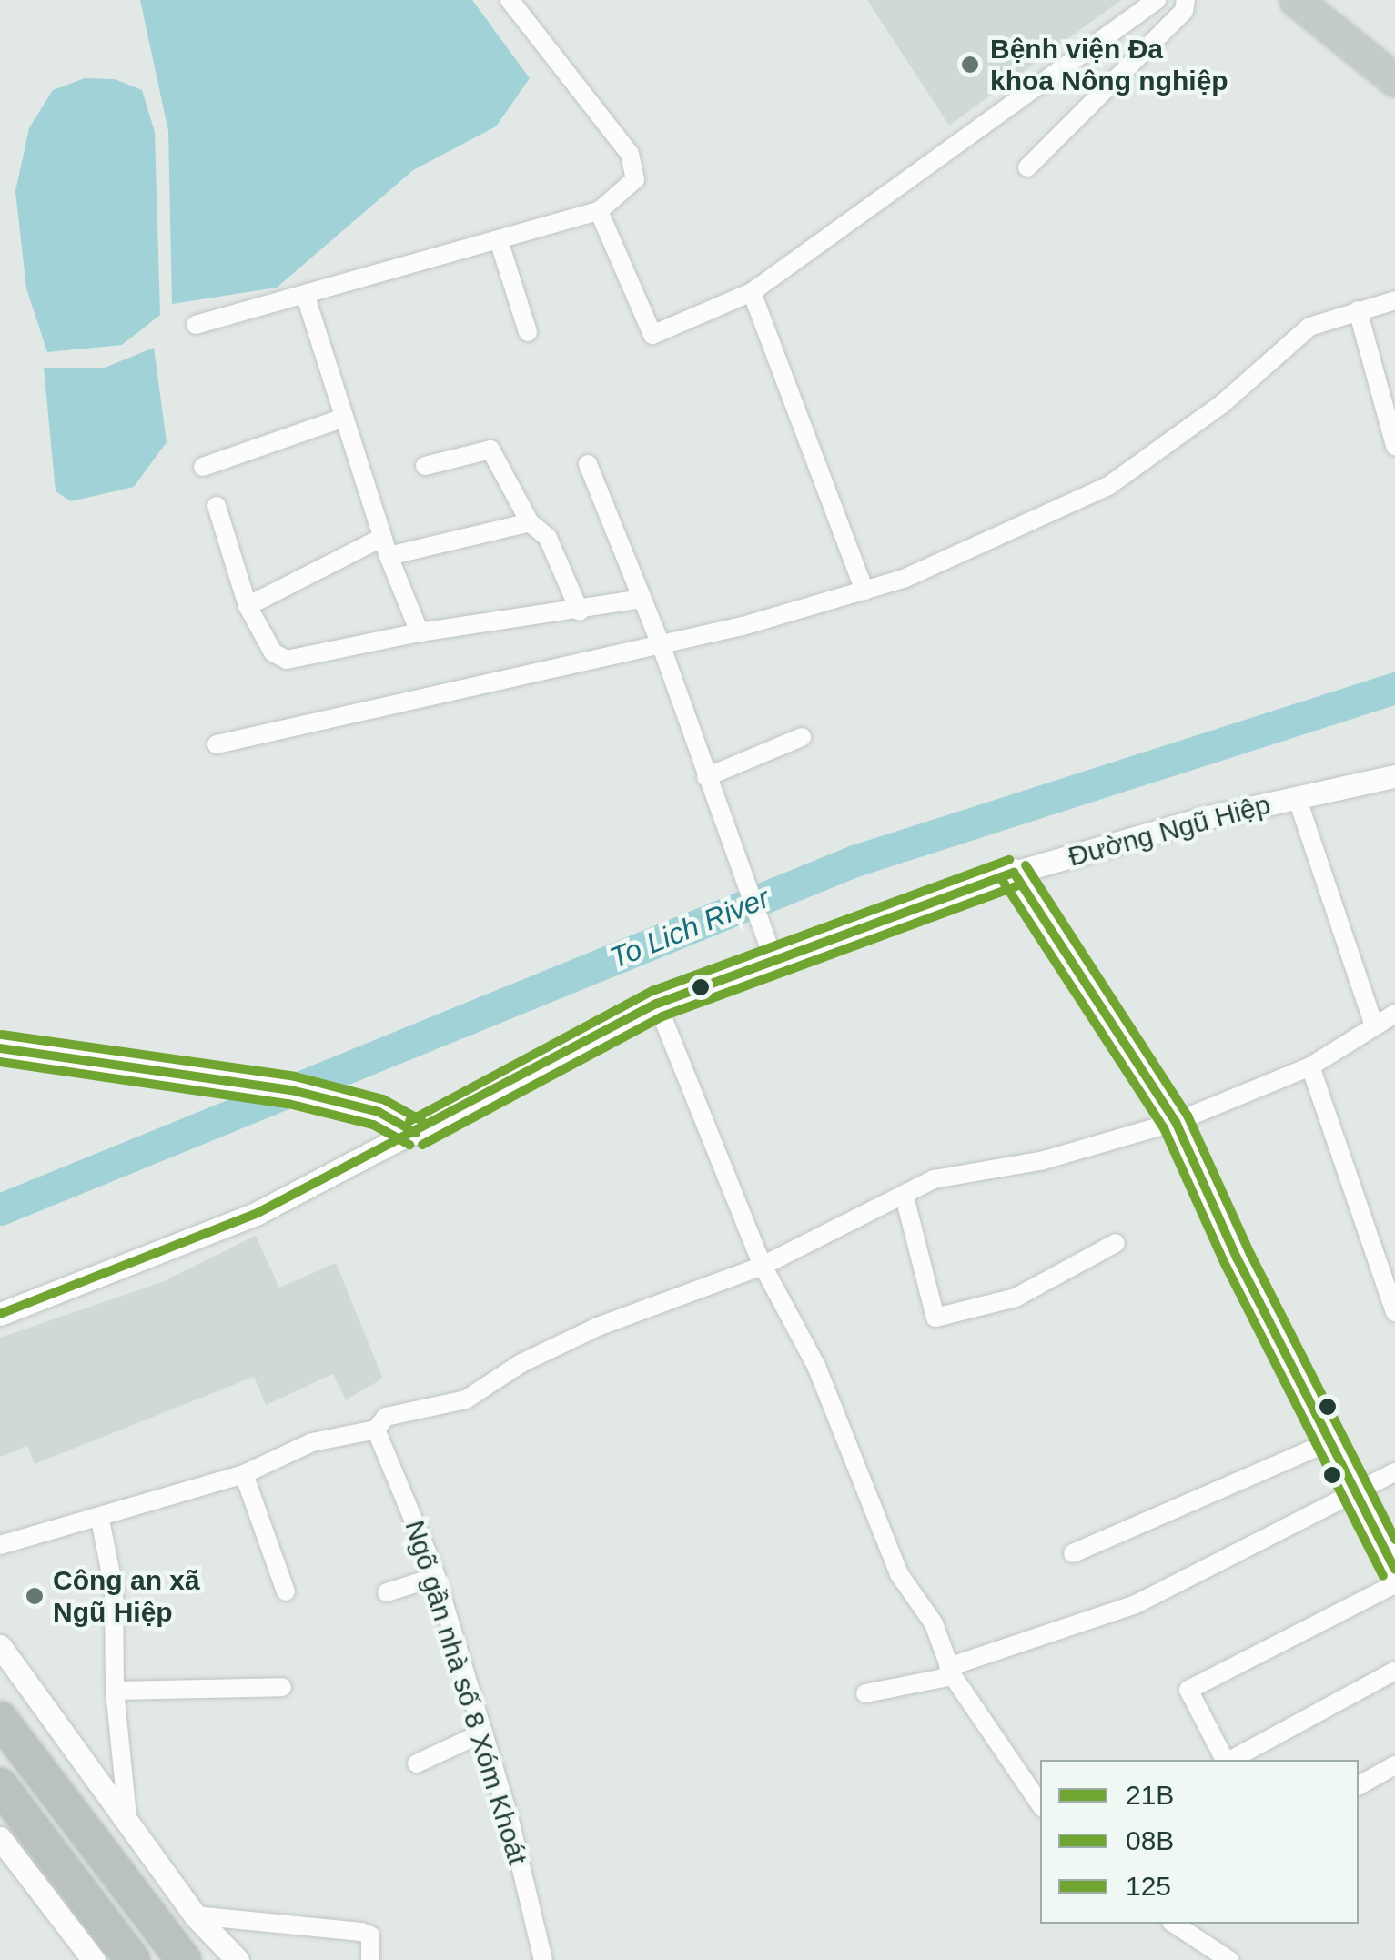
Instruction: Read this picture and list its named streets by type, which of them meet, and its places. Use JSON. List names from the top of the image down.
{
  "streets": {
    "street": ["Đường Ngũ Hiệp", "Ngõ gần nhà số 8 Xóm Khoát"]
  },
  "water": ["To Lich River"],
  "places": ["Bệnh viện Đa khoa Nông nghiệp", "Công an xã Ngũ Hiệp"],
  "lines": ["transit line 125", "transit line 21B", "transit line 08B"],
  "legend": ["21B", "08B", "125"]
}
